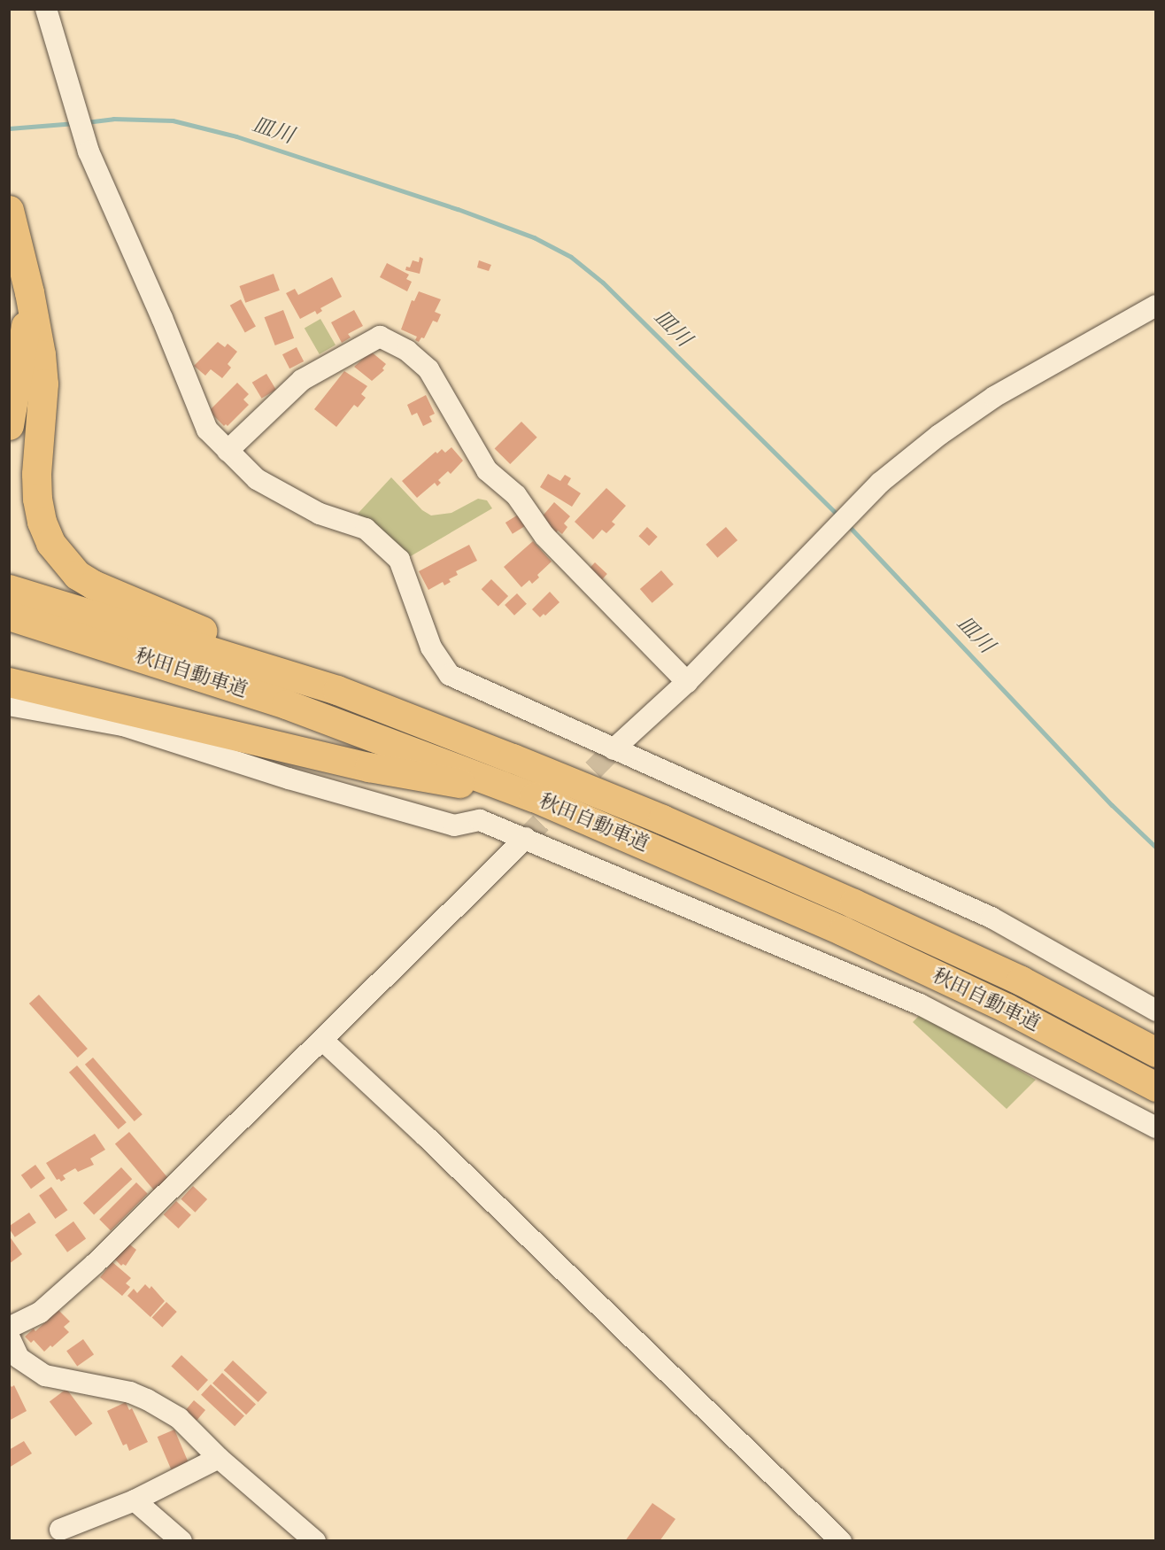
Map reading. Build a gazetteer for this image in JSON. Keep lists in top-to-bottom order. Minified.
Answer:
{"streets":{"highway":["秋田自動車道"]},"water":["皿川"]}
